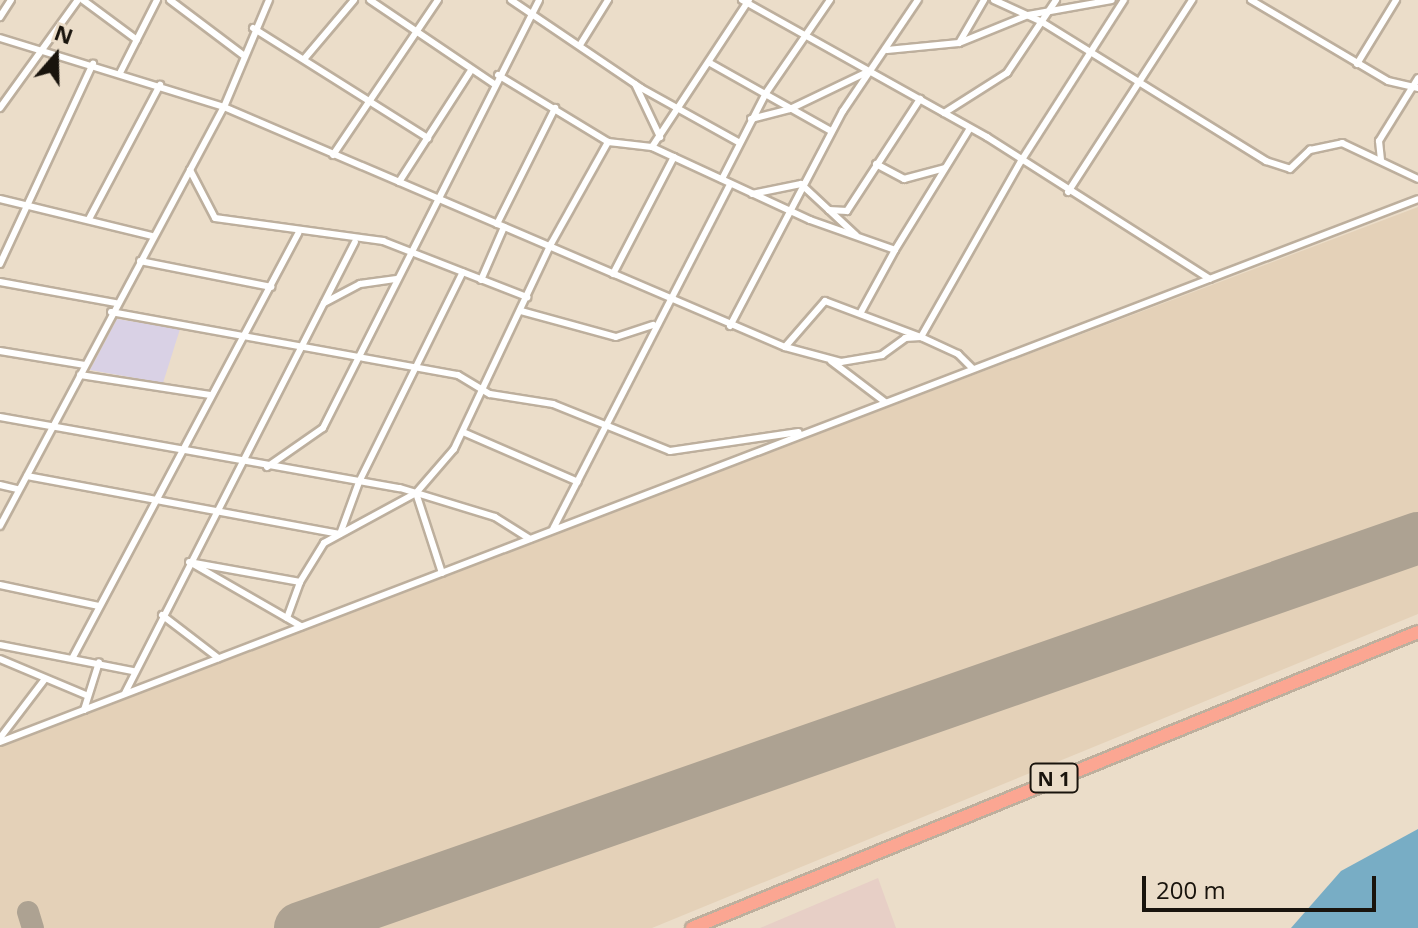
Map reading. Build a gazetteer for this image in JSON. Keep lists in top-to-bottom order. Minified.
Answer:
{"streets":{"highway":["N 1"]},"scale_bar":"200 m","north":"top"}
